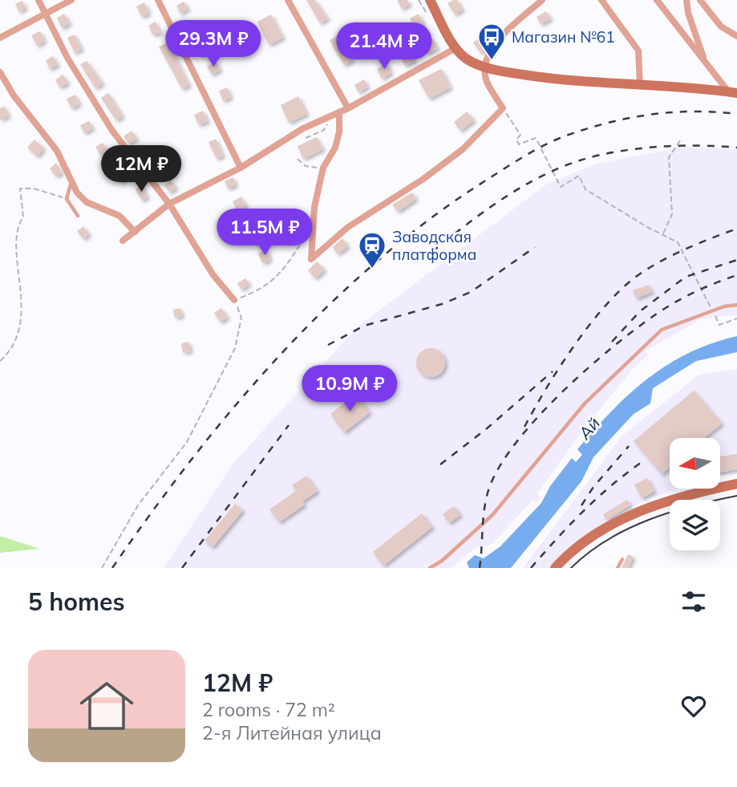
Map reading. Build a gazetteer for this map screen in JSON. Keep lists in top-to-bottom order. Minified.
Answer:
{"water":["Ай"],"places":{"bus stop":["Магазин №61"],"station":["Заводская платформа"]},"north":"left","page":{"price":["29.3M ₽","21.4M ₽","12M ₽","11.5M ₽","10.9M ₽"],"heading":"5 homes","list":[{"name":"12M ₽","note":"2 rooms · 72 m² · 2-я Литейная улица"}]}}
